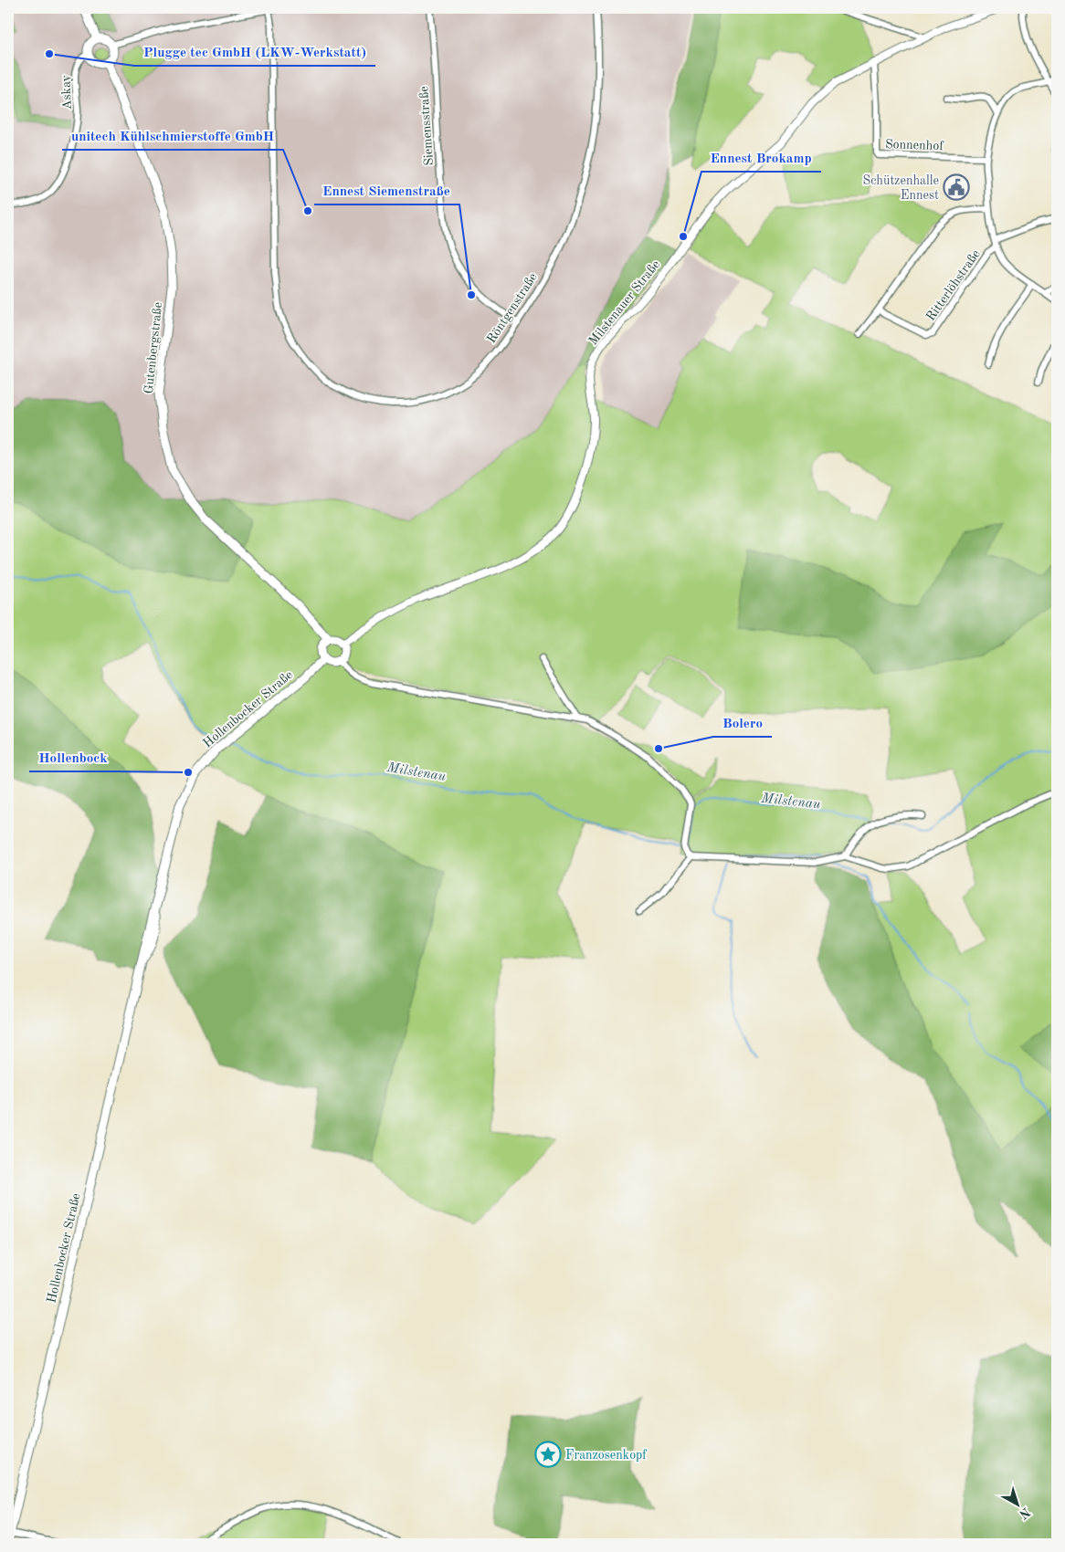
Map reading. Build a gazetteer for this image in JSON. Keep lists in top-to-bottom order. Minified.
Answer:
{"streets":{"main road":["Gutenbergstraße","Hollenbocker Straße"],"street":["Askay","Siemensstraße","Sonnenhof","Ritterlöhstraße","Milstenauer Straße","Röntgenstraße"]},"crossings":[["Askay","Gutenbergstraße"],["Siemensstraße","Röntgenstraße"],["Sonnenhof","Ritterlöhstraße"],["Sonnenhof","Milstenauer Straße"],["Milstenauer Straße","Gutenbergstraße"],["Milstenauer Straße","Hollenbocker Straße"],["Gutenbergstraße","Hollenbocker Straße"]],"water":["Milstenau"],"places":{"other":["Plugge tec GmbH (LKW-Werkstatt)","unitech Kühlschmierstoffe GmbH","Ennest Brokamp","Ennest Siemenstraße","Bolero","Hollenbock"],"public building":["Schützenhalle Ennest"],"place":["Franzosenkopf"]},"north":"bottom right"}
